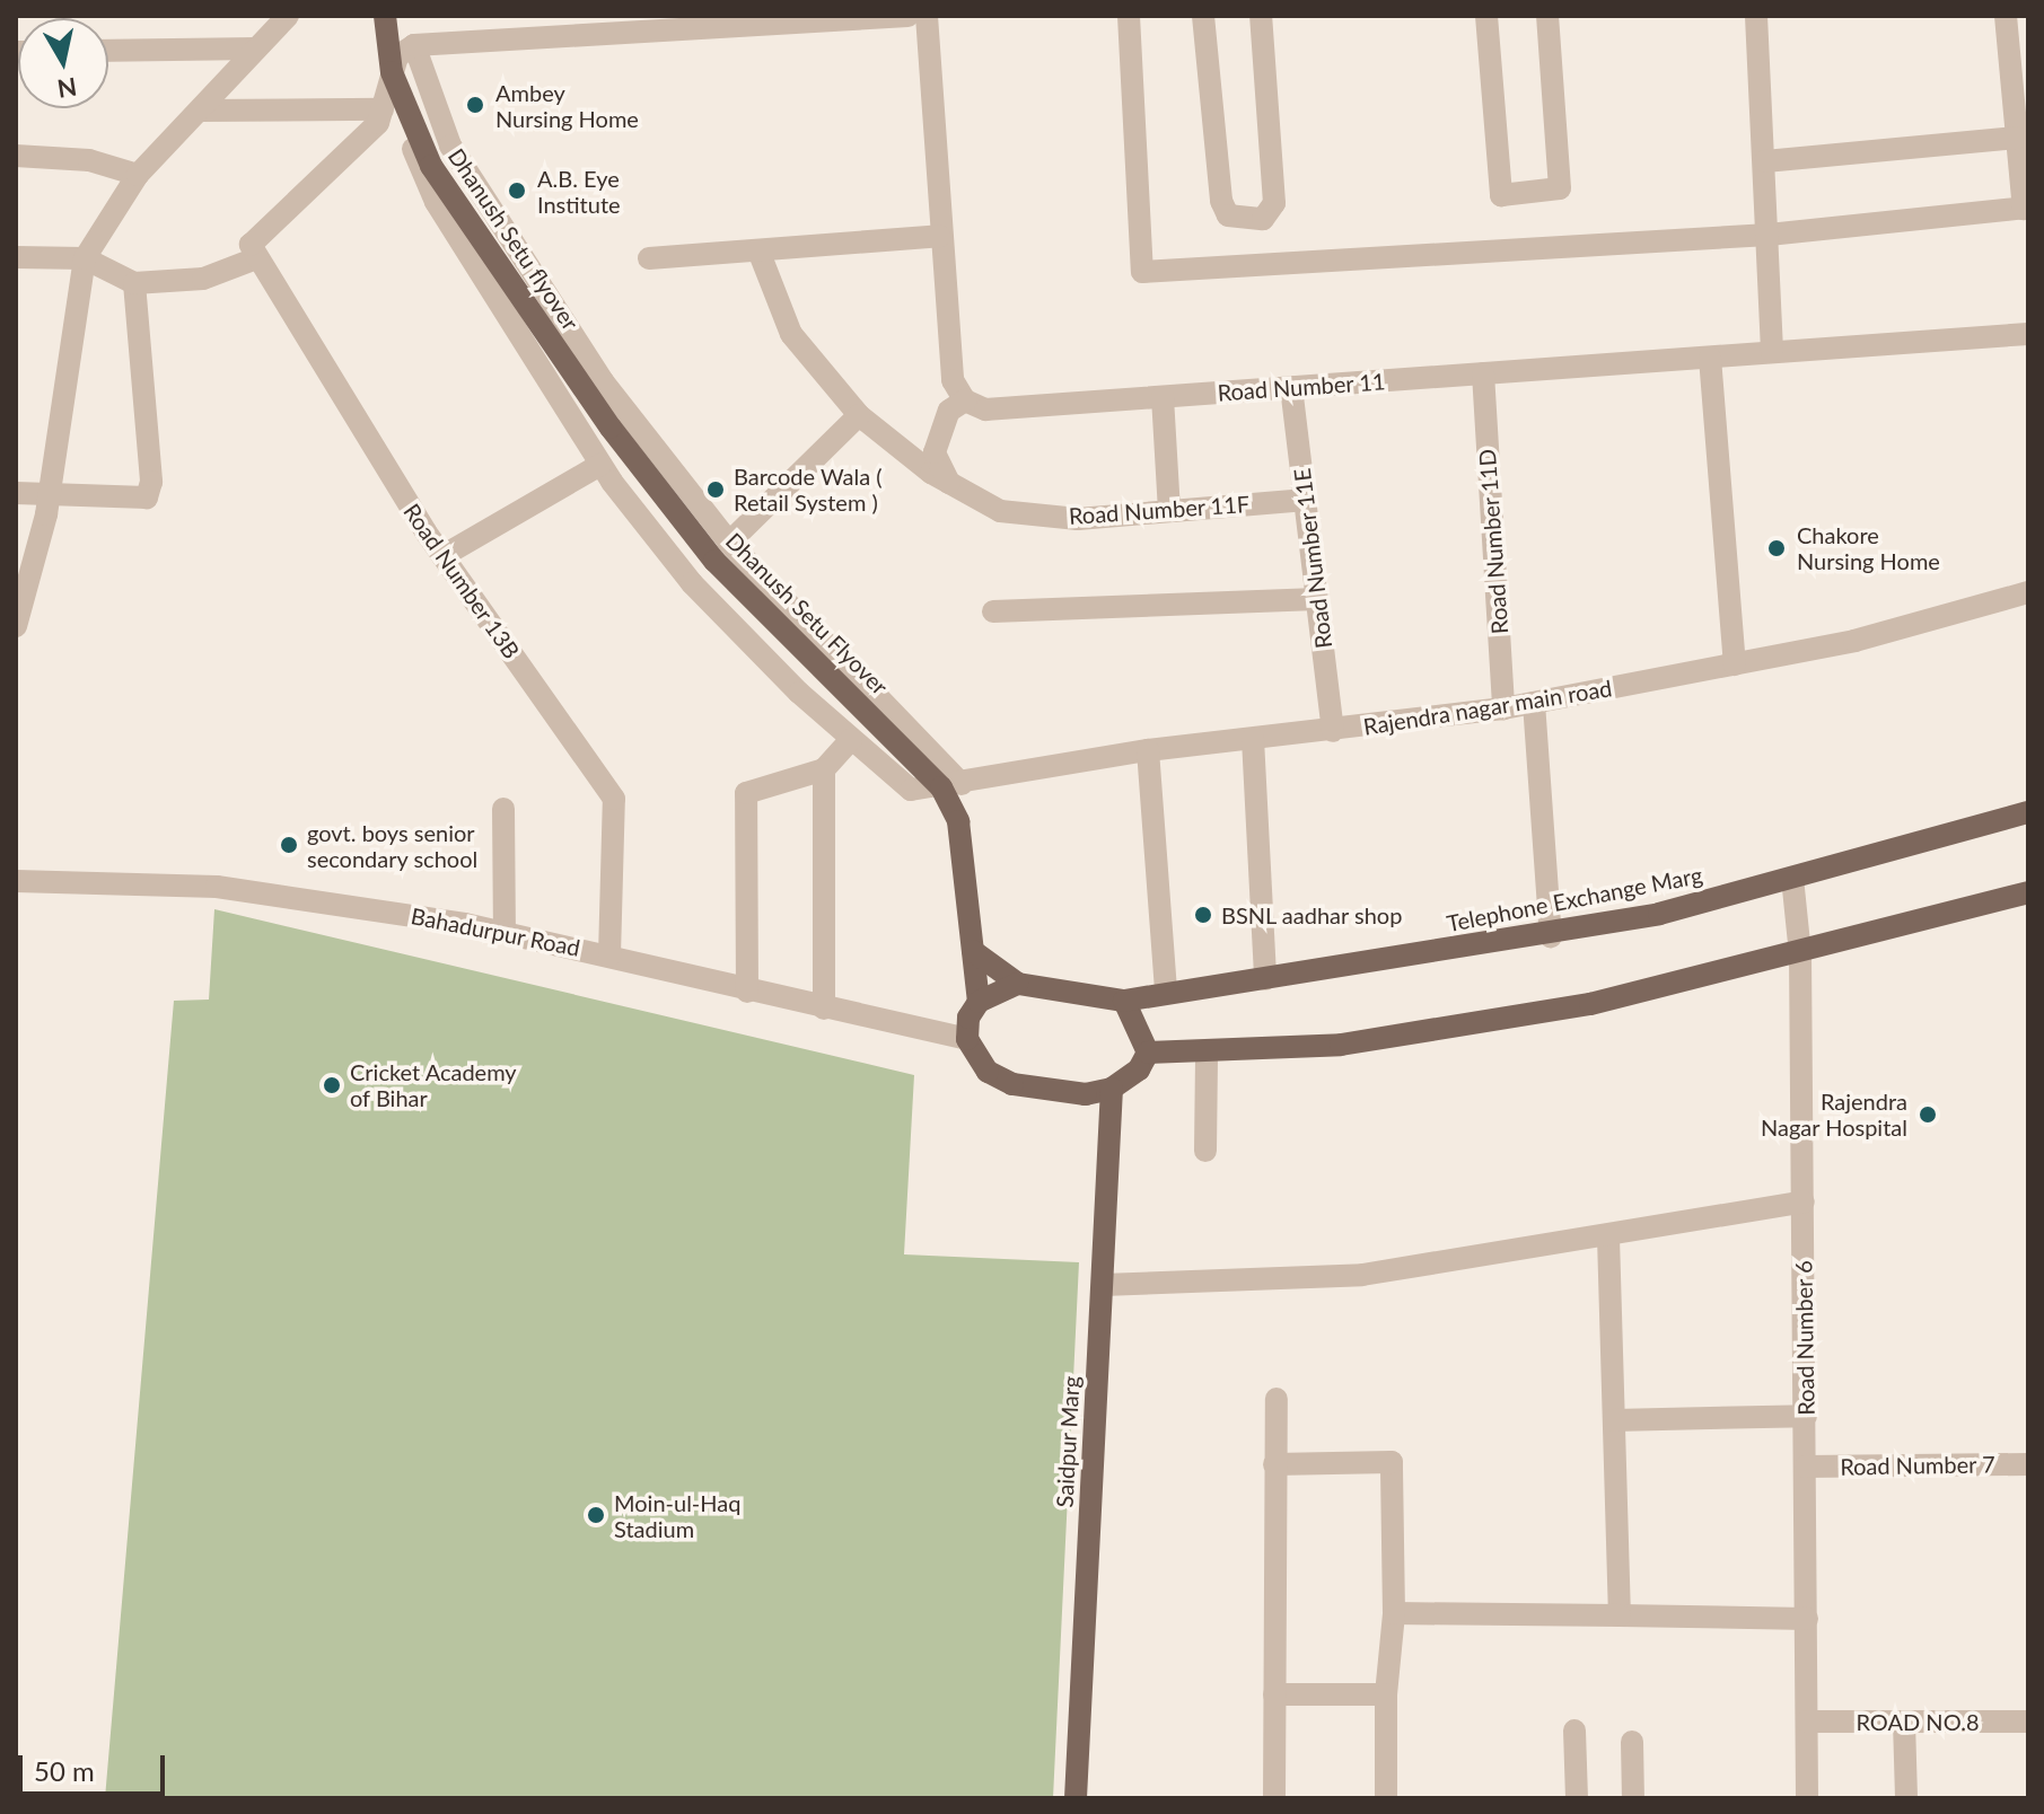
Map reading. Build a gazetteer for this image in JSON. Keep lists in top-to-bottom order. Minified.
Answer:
{"streets":{"main road":["Dhanush Setu flyover","Dhanush Setu Flyover","Telephone Exchange Marg","Saidpur Marg"],"street":["Road Number 11","Road Number 11F","Road Number 11D","Road Number 11E","Road Number 13B","Rajendra nagar main road","Bahadurpur Road","Road Number 6","Road Number 7","ROAD NO.8"]},"crossings":[["Dhanush Setu flyover","Dhanush Setu Flyover"],["Road Number 11","Road Number 11D"],["Road Number 11","Road Number 11E"],["Road Number 11F","Road Number 11E"],["Road Number 11D","Rajendra nagar main road"],["Road Number 11E","Rajendra nagar main road"],["Road Number 13B","Bahadurpur Road"],["Dhanush Setu Flyover","Rajendra nagar main road"],["Telephone Exchange Marg","Bahadurpur Road"],["Telephone Exchange Marg","Road Number 6"],["Telephone Exchange Marg","Saidpur Marg"],["Bahadurpur Road","Saidpur Marg"],["Road Number 6","Road Number 7"],["Road Number 6","ROAD NO.8"]],"places":["Ambey Nursing Home","A.B. Eye Institute","Barcode Wala ( Retail System )","Chakore Nursing Home","govt. boys senior secondary school","BSNL aadhar shop","Cricket Academy of Bihar","Rajendra Nagar Hospital","Moin-ul-Haq Stadium"],"scale_bar":"50 m","north":"bottom"}
